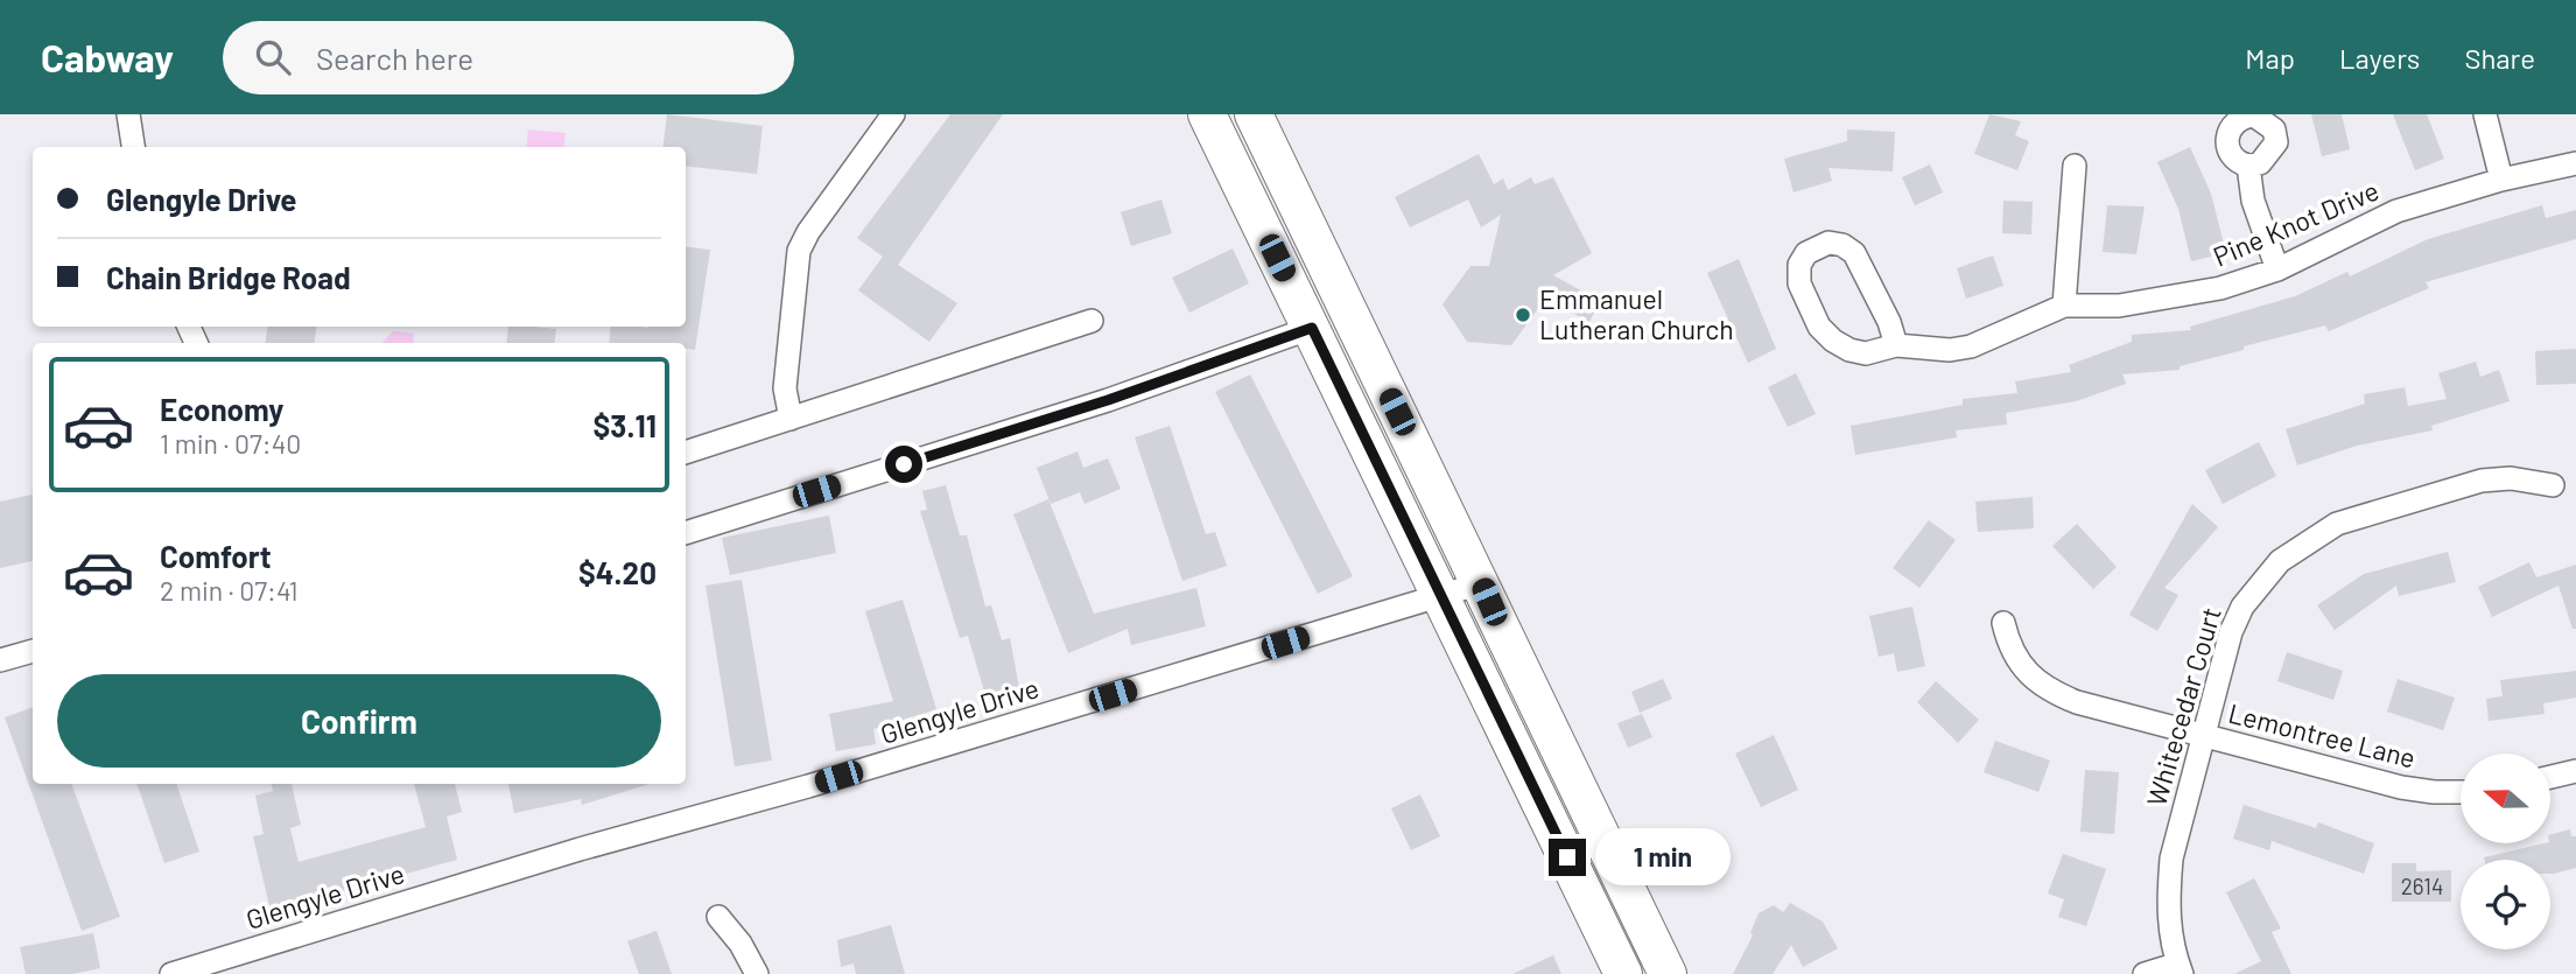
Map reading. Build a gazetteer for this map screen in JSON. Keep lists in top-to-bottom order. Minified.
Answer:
{"streets":{"street":["Pine Knot Drive","Whitecedar Court","Glengyle Drive","Lemontree Lane"]},"crossings":[["Whitecedar Court","Lemontree Lane"]],"places":["Emmanuel Lutheran Church"],"house_numbers":["2614"],"north":"left","page":{"header":"Cabway","search":"Search here","nav":["Map","Layers","Share"],"banner":["Glengyle Drive","Chain Bridge Road"],"list":[{"name":"Economy","note":"1 min · 07:40","value":"$3.11"},{"name":"Comfort","note":"2 min · 07:41","value":"$4.20"}],"buttons":"Confirm","bubble":"1 min"}}
